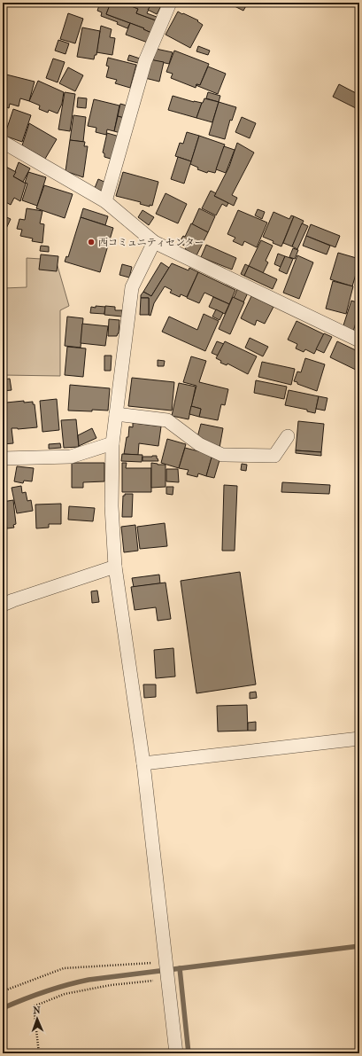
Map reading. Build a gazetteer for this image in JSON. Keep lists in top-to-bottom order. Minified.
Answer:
{"places":["西コミュニティセンター"],"north":"top"}
